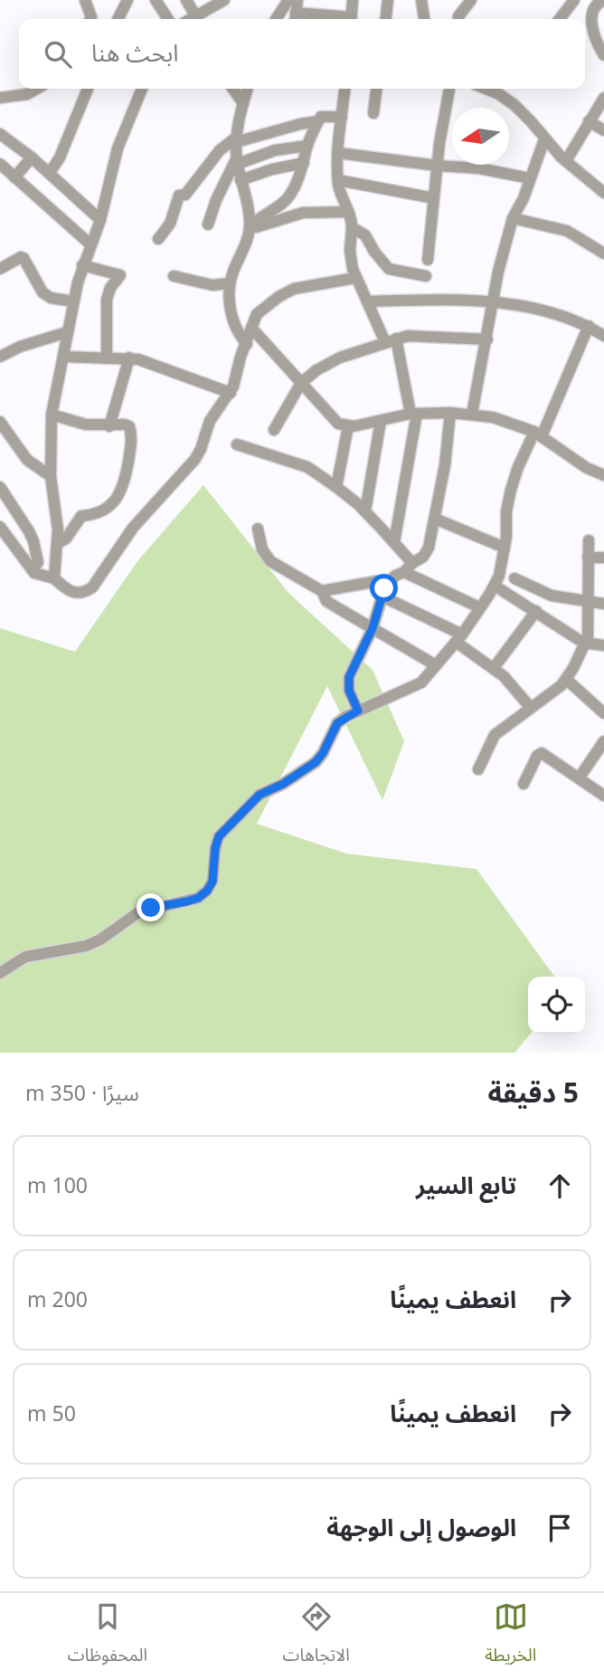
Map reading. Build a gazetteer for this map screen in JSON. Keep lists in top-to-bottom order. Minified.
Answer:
{"north":"left","page":{"search":"ابحث هنا","heading":["5 دقيقة","سيرًا · 350 m"],"list":[["تابع السير","100 m"],["انعطف يمينًا","200 m"],["انعطف يمينًا","50 m"],"الوصول إلى الوجهة"],"nav":["الخريطة","الاتجاهات","المحفوظات"]}}
